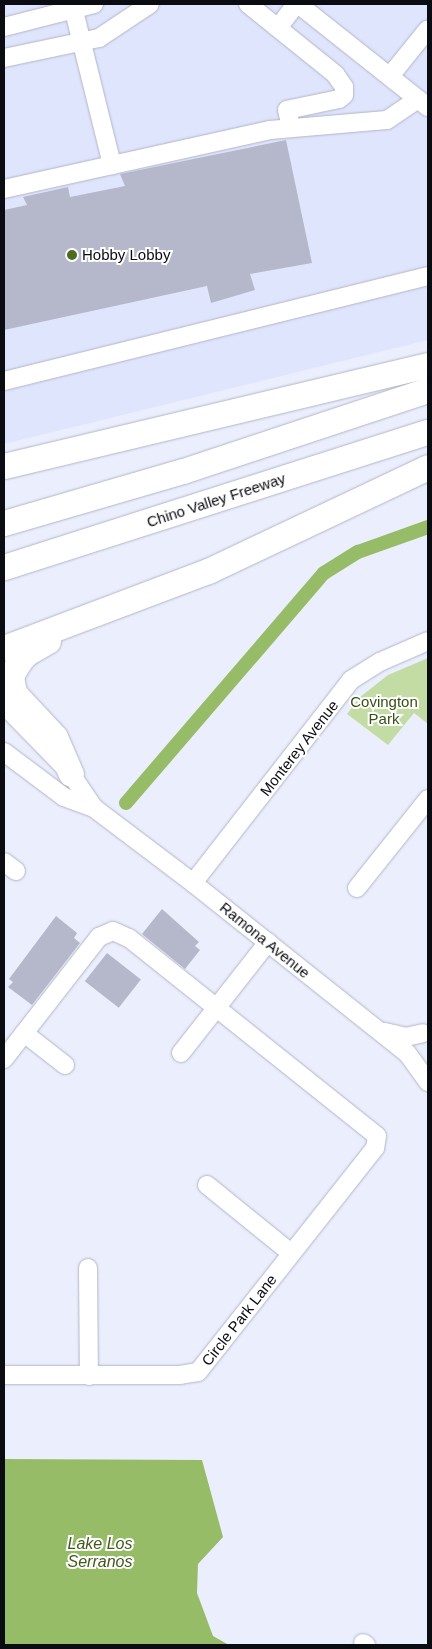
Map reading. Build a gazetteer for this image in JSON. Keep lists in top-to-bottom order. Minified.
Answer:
{"streets":{"highway":["Chino Valley Freeway"],"street":["Monterey Avenue","Ramona Avenue","Circle Park Lane"]},"crossings":[["Monterey Avenue","Ramona Avenue"]],"water":["Lake Los Serranos"],"parks":["Covington Park"],"places":["Hobby Lobby"]}
